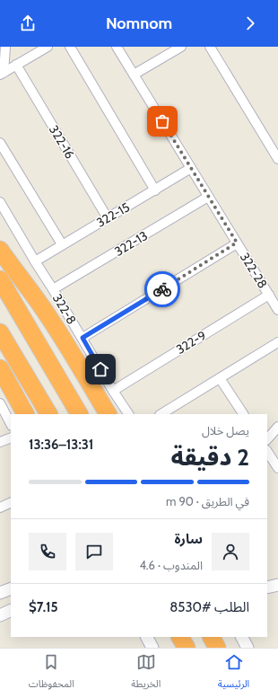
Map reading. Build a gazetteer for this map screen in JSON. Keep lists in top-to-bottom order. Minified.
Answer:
{"streets":{"street":["322-16","322-15","322-13","322-28","322-8","322-9"]},"crossings":[["322-16","322-15"],["322-15","322-28"],["322-15","322-8"],["322-13","322-28"],["322-13","322-8"],["322-28","322-9"],["322-8","322-9"]],"page":{"header":"Nomnom","heading":["2 دقيقة","يصل خلال","13:31–13:36"],"panel":["سارة","المندوب · 4.6","الطلب #8530","$7.15"],"bar":"في الطريق · 90 m","tabs":["الرئيسية","الخريطة","المحفوظات"]}}
